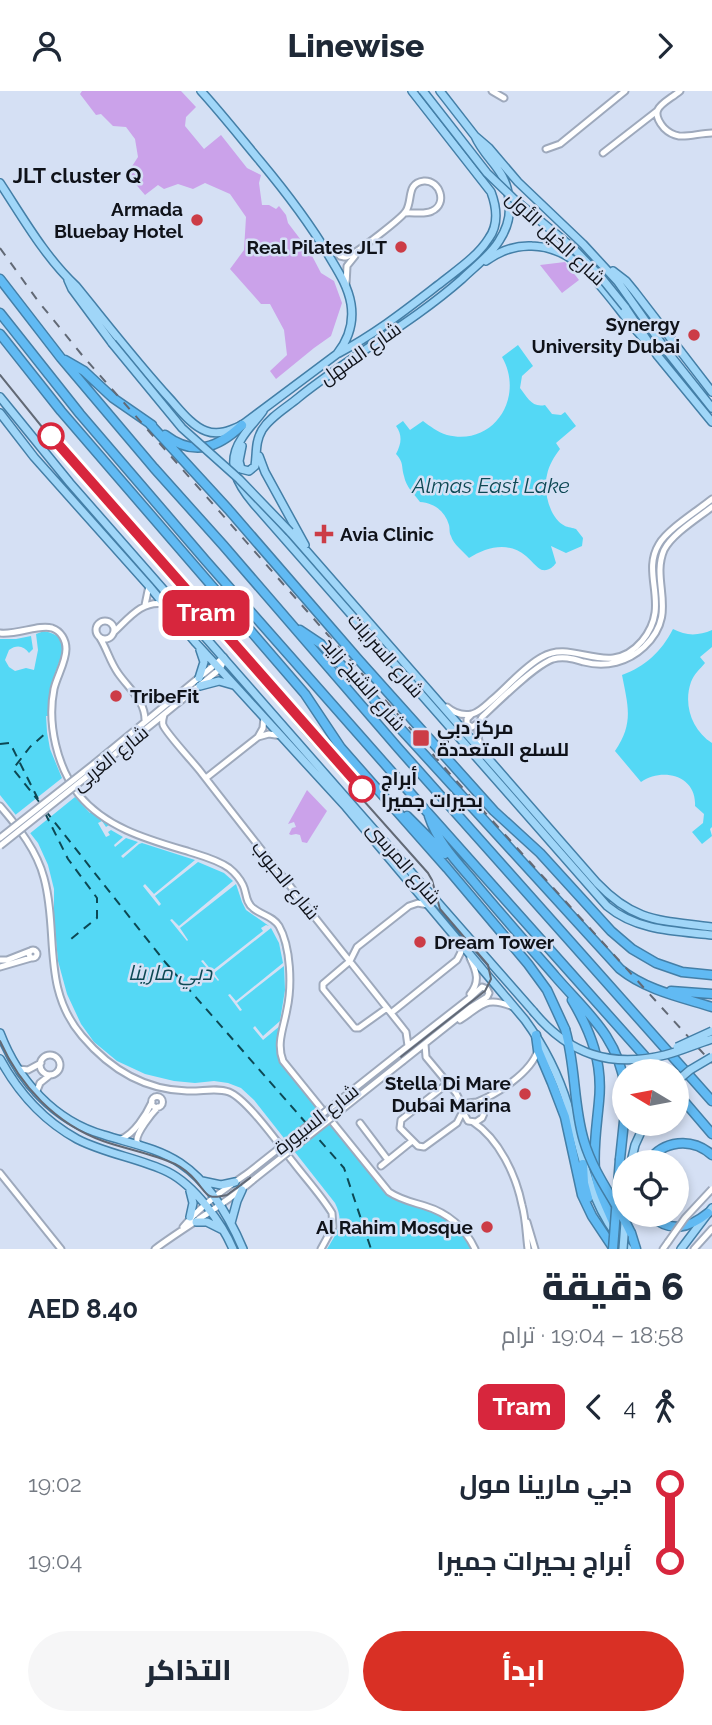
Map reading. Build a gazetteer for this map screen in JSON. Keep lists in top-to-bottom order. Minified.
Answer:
{"streets":{"highway":["شارع الشيخ زايد"],"main road":["شارع الخيل الأول","شارع السهل","شارع السرايات","شارع المرسى"],"street":["شارع الغربى","شارع الحبوب","شارع السيورة"]},"crossings":[["شارع الخيل الأول","شارع السهل"],["شارع السهل","شارع السرايات"],["شارع الغربى","شارع المرسى"],["شارع الغربى","شارع الحبوب"],["شارع المرسى","شارع الحبوب"],["شارع المرسى","شارع السيورة"]],"districts":["JLT cluster Q"],"water":["Almas East Lake","دبي مارينا"],"places":{"other":["Armada Bluebay Hotel","Real Pilates JLT","Synergy University Dubai","TribeFit","أبراج بحيرات جميرا","Dream Tower","Stella Di Mare Dubai Marina","Al Rahim Mosque"],"health":["Avia Clinic"],"transit":["مركز دبي للسلع المتعددة"]},"lines":["tram line Tram"],"north":"left","page":{"header":"Linewise","on_map":"Tram","heading":["6 دقيقة","18:58 – 19:04 · ترام","AED 8.40"],"legs":["4","Tram"],"list":[{"name":"دبي مارينا مول","value":"19:02"},{"name":"أبراج بحيرات جميرا","value":"19:04"}],"buttons":["ابدأ","التذاكر"]}}
